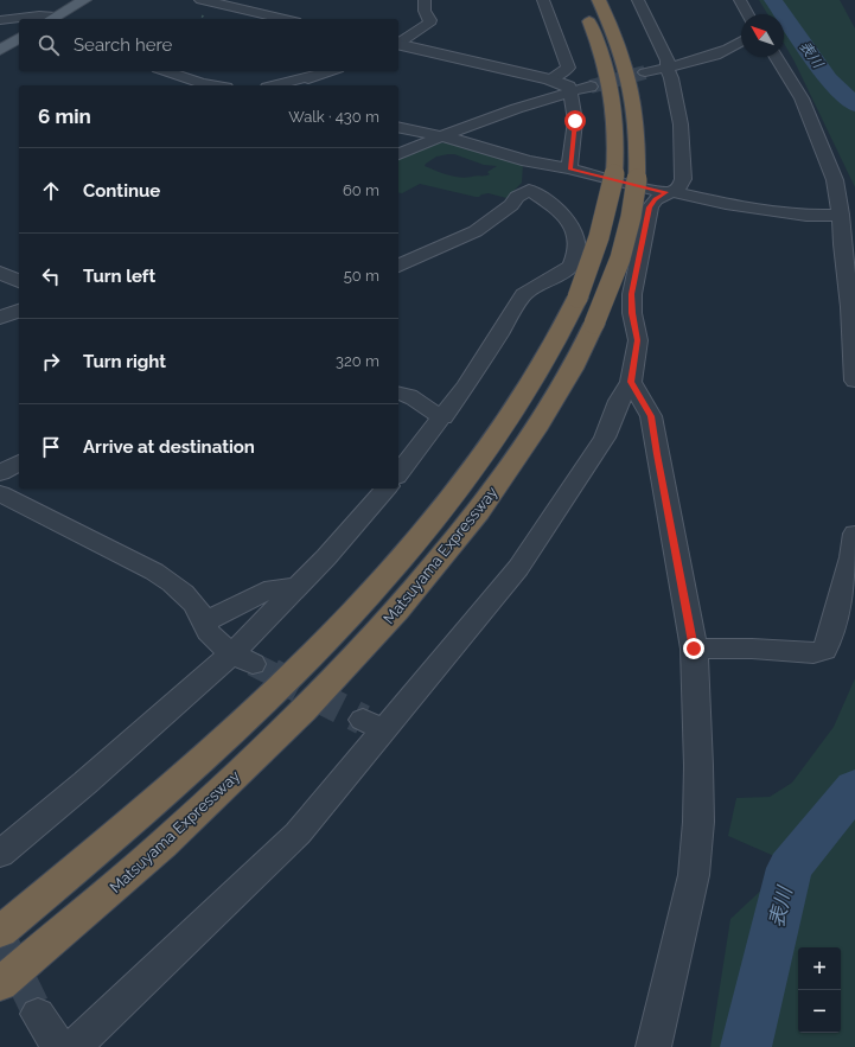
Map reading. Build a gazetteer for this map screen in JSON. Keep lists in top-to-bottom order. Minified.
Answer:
{"streets":{"highway":["Matsuyama Expressway"]},"water":["表川"],"north":"top left","page":{"search":"Search here","heading":["6 min","Walk · 430 m"],"list":[["Continue","60 m"],["Turn left","50 m"],["Turn right","320 m"],"Arrive at destination"],"map_buttons":["+","−"]}}
